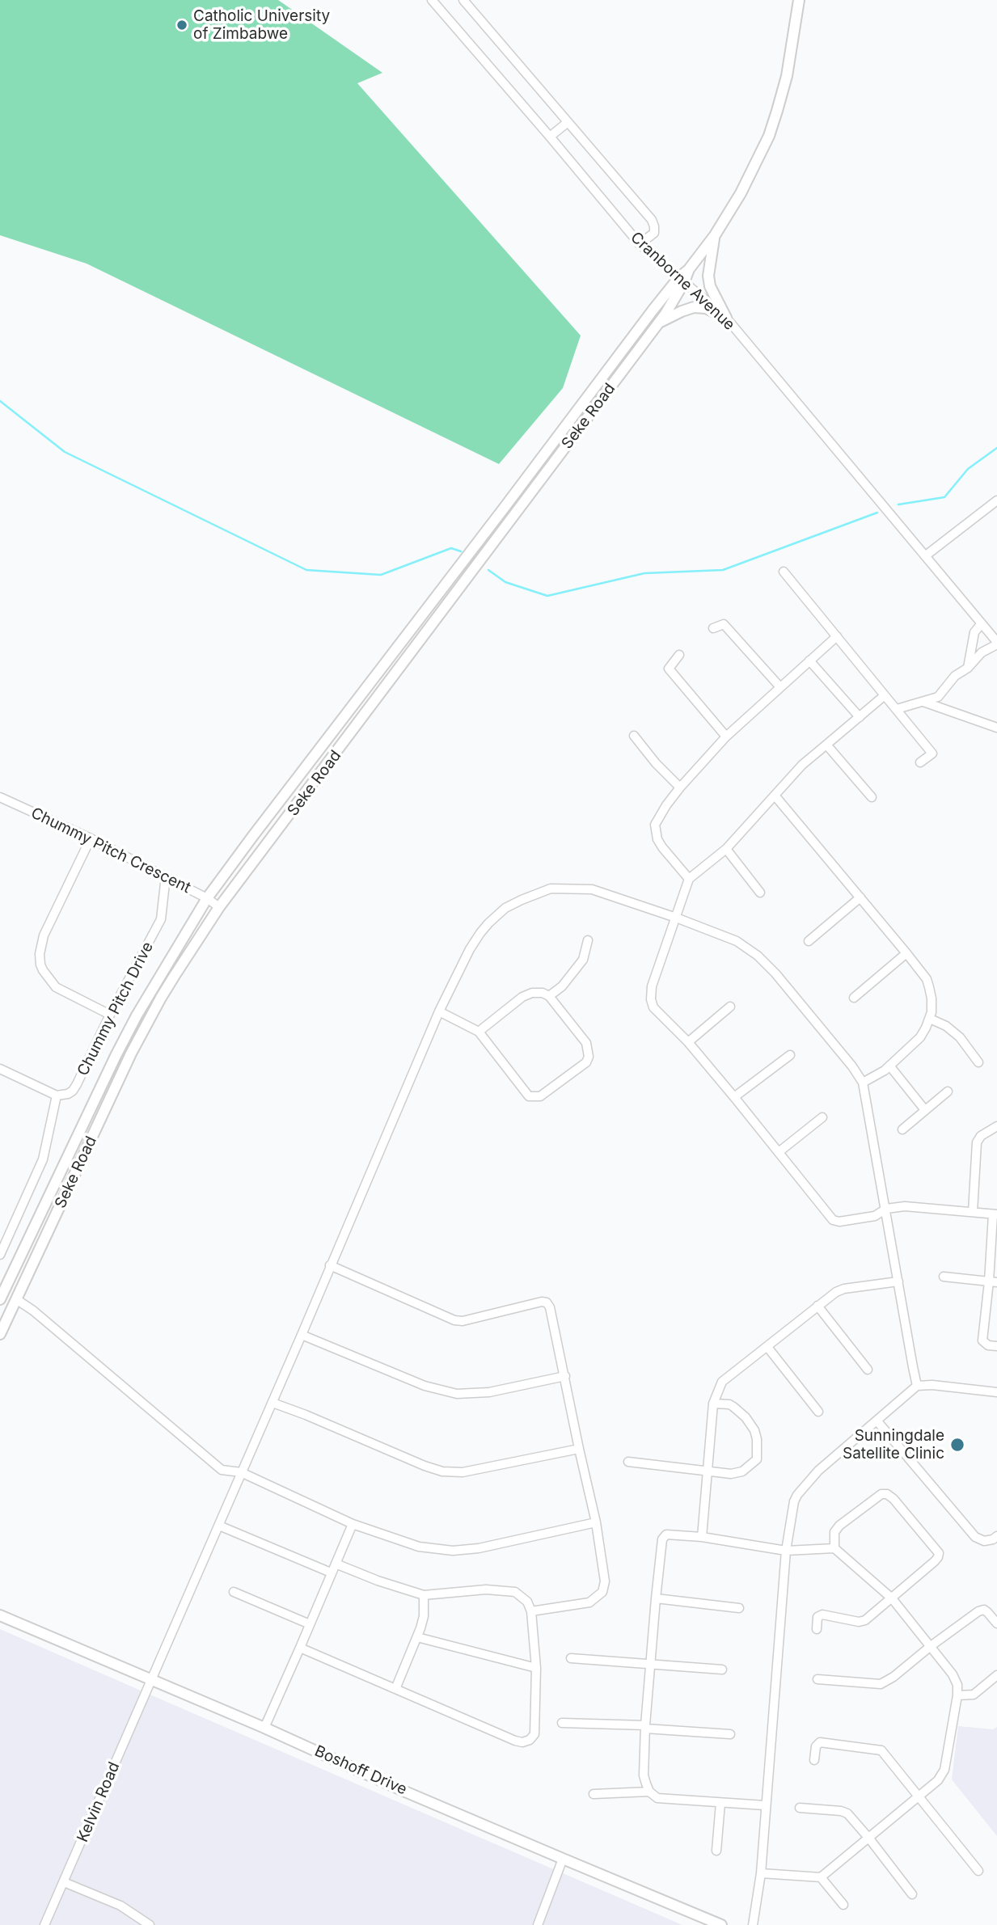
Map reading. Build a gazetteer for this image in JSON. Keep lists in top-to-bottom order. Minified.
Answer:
{"streets":{"main road":["Seke Road","Boshoff Drive"],"street":["Cranborne Avenue","Chummy Pitch Crescent","Chummy Pitch Drive","Kelvin Road"]},"crossings":[["Cranborne Avenue","Seke Road"],["Seke Road","Chummy Pitch Crescent"],["Chummy Pitch Crescent","Chummy Pitch Drive"],["Boshoff Drive","Kelvin Road"]],"places":["Catholic University of Zimbabwe","Sunningdale Satellite Clinic"]}
